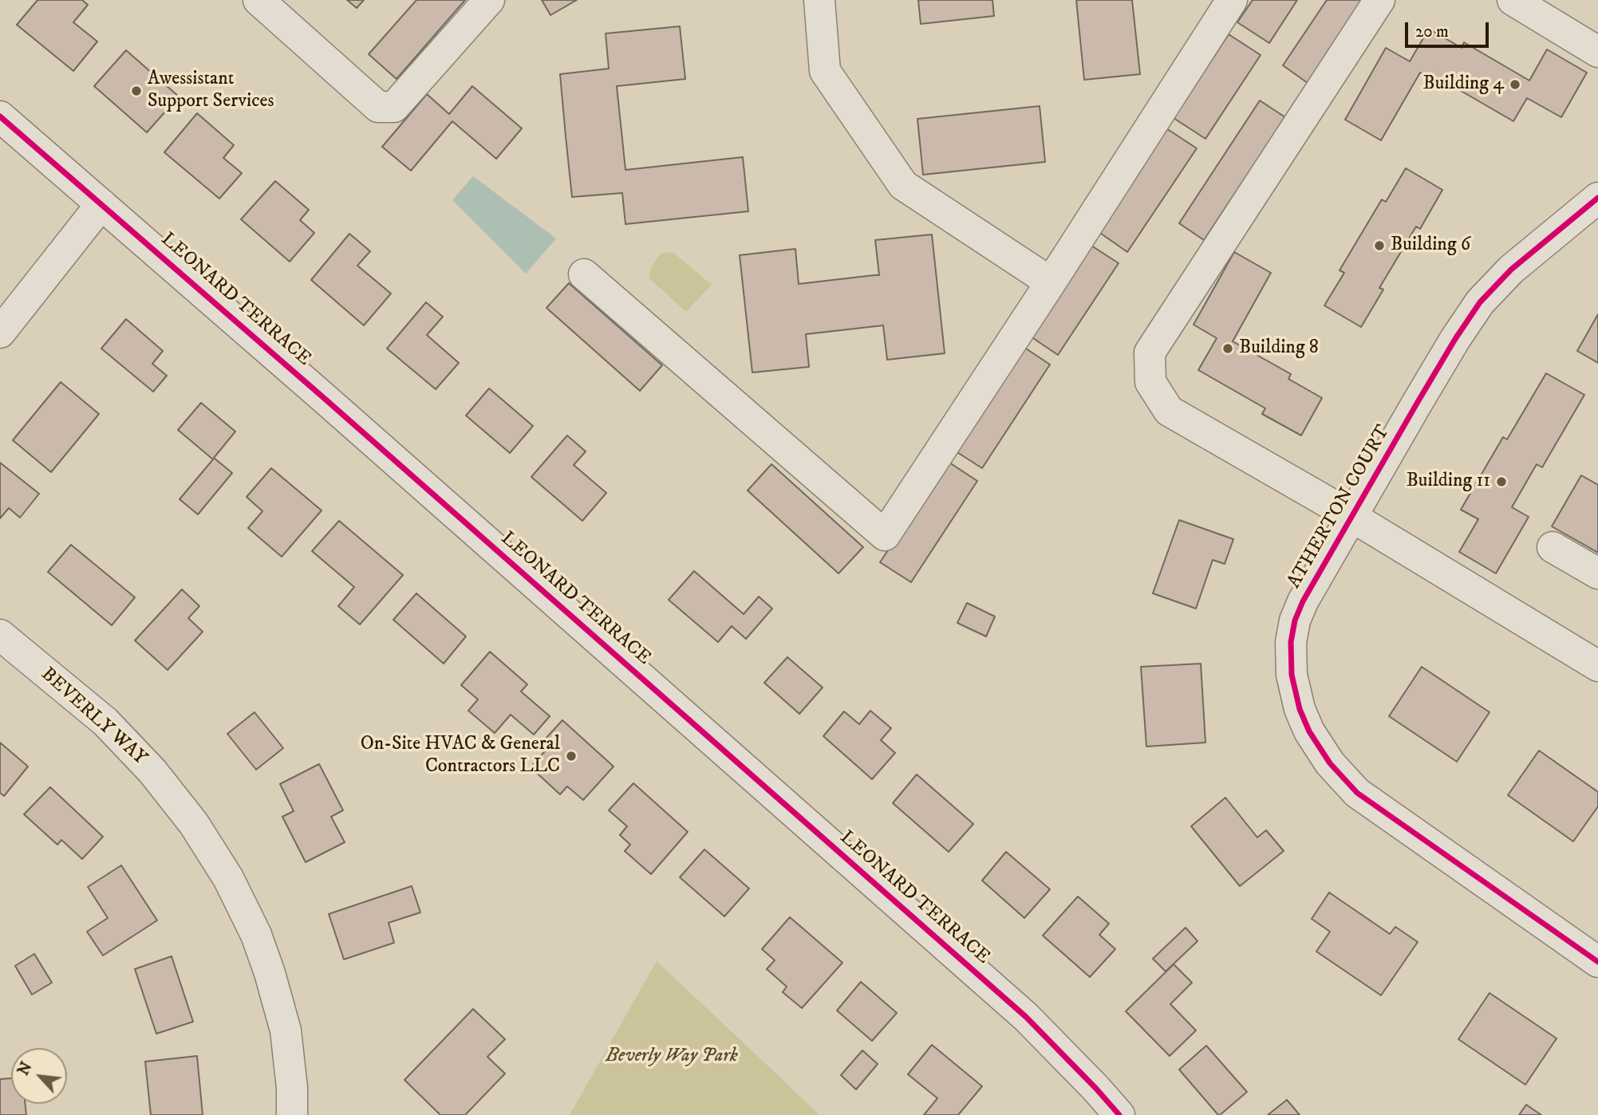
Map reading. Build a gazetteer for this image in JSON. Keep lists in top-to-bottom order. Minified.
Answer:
{"streets":{"street":["LEONARD TERRACE","ATHERTON COURT","BEVERLY WAY"]},"parks":["Beverly Way Park"],"places":["Building 4","Awessistant Support Services","Building 6","Building 8","Building 11","On-Site HVAC & General Contractors LLC"],"scale_bar":"20 m","north":"top left"}
